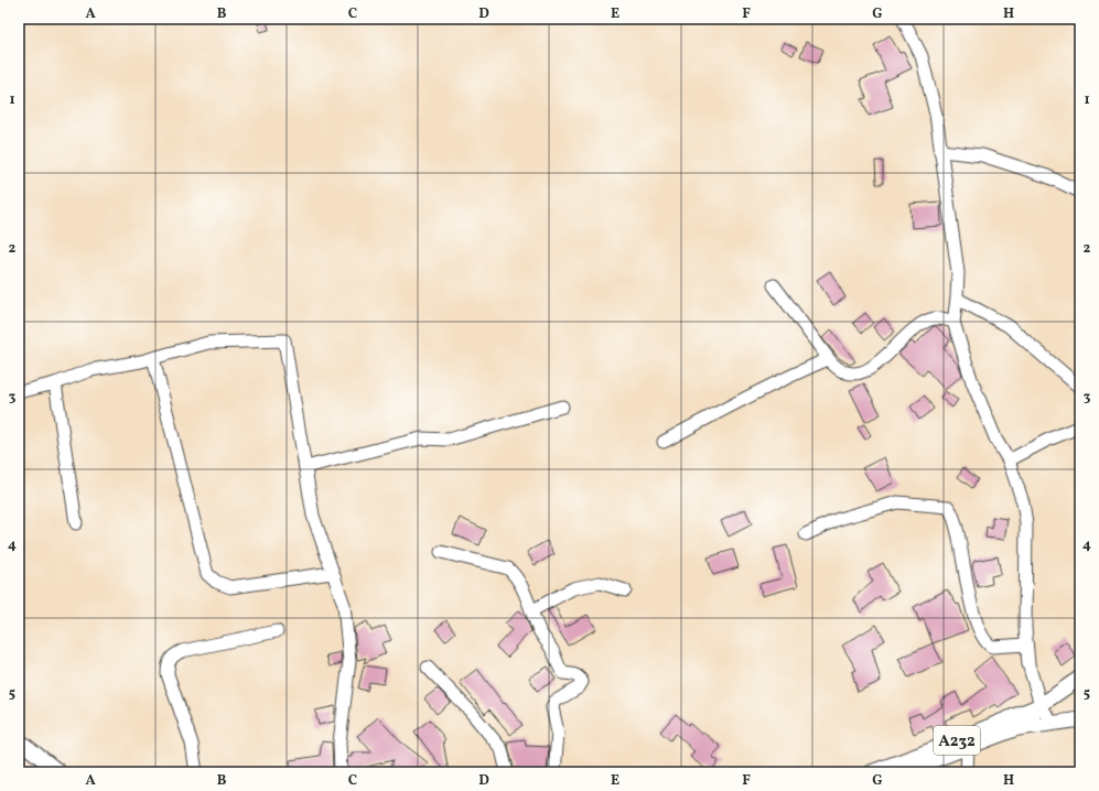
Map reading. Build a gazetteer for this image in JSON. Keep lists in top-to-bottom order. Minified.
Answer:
{"streets":{"main road":["A232"]},"grid":{"columns":["A","B","C","D","E","F","G","H"],"rows":["1","2","3","4","5"]}}
